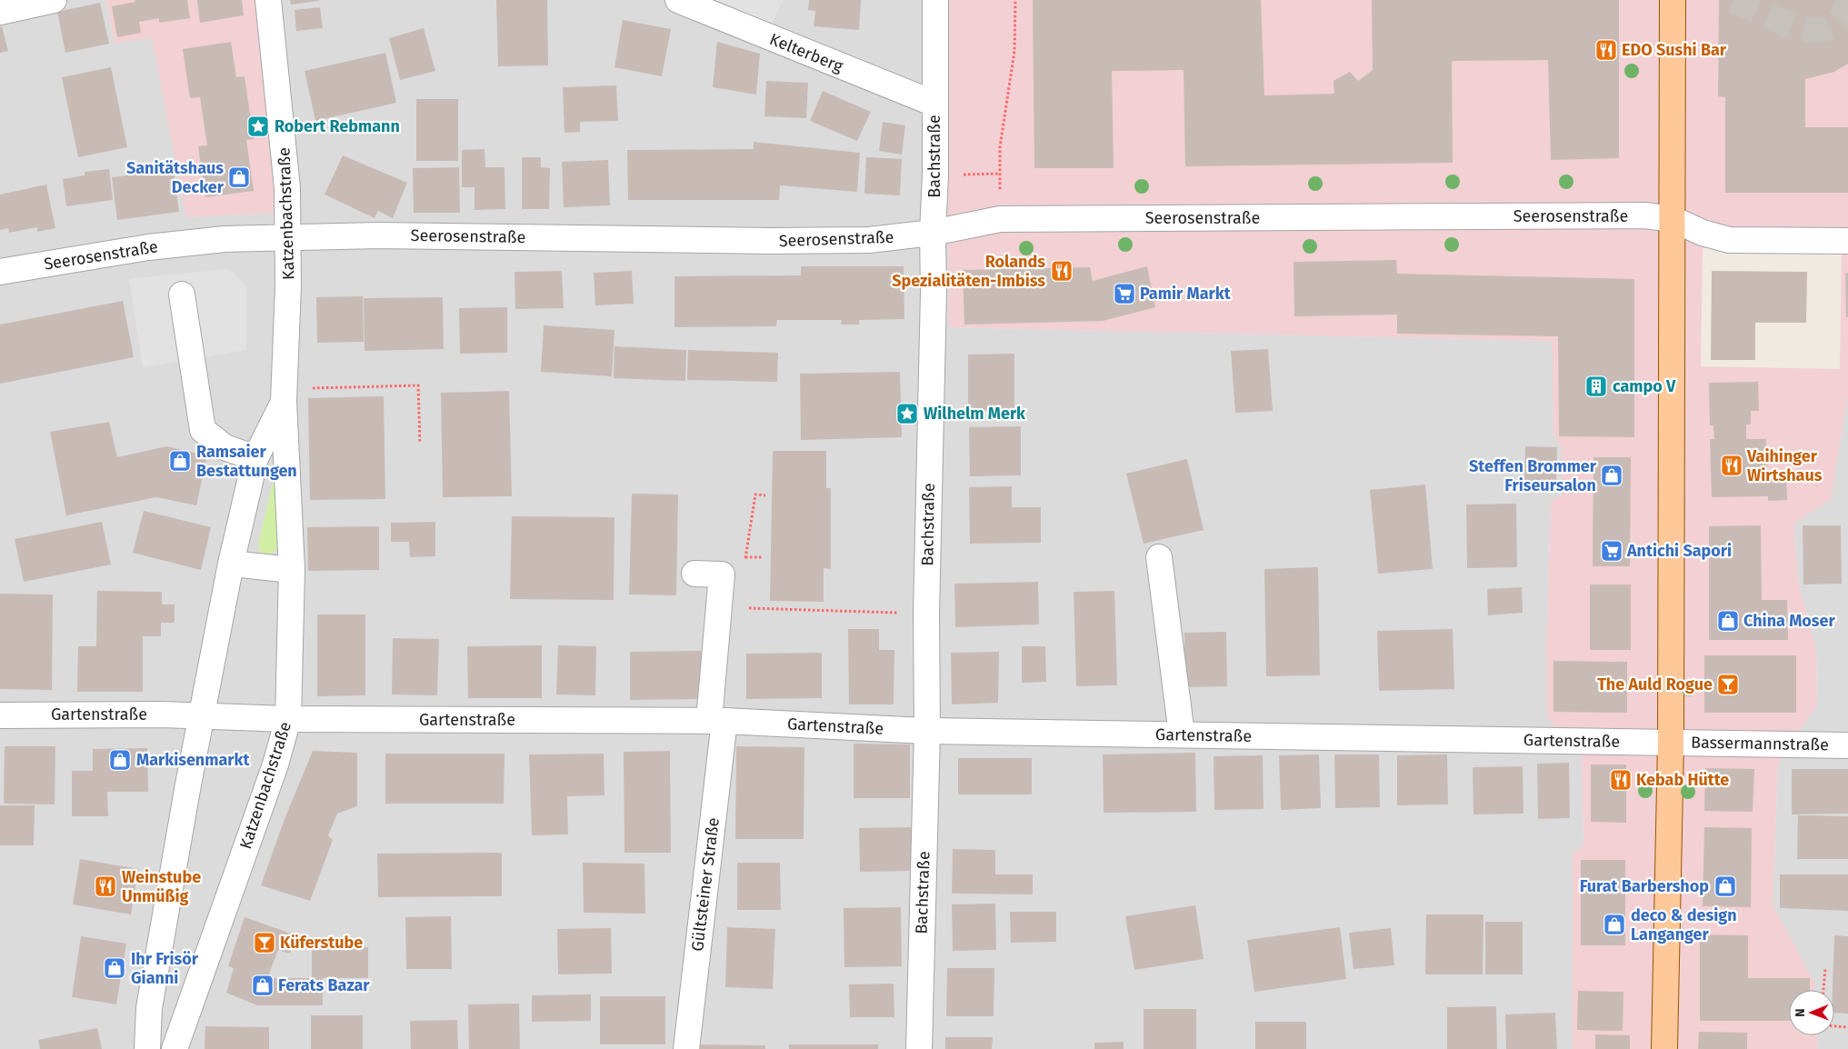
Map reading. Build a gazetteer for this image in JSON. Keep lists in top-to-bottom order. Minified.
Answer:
{"streets":{"street":["Kelterberg","Bachstraße","Katzenbachstraße","Seerosenstraße","Gartenstraße","Bassermannstraße","Gültsteiner Straße"]},"crossings":[["Kelterberg","Bachstraße"],["Bachstraße","Seerosenstraße"],["Bachstraße","Gartenstraße"],["Katzenbachstraße","Seerosenstraße"],["Katzenbachstraße","Gartenstraße"],["Gartenstraße","Bassermannstraße"],["Gartenstraße","Gültsteiner Straße"]],"places":{"restaurant":["EDO Sushi Bar","Rolands Spezialitäten-Imbiss","Vaihinger Wirtshaus","Kebab Hütte","Weinstube Unmüßig"],"place":["Robert Rebmann","Wilhelm Merk"],"shop":["Sanitätshaus Decker","Ramsaier Bestattungen","Steffen Brommer Friseursalon","China Moser","Markisenmarkt","Furat Barbershop","deco & design Langanger","Ihr Frisör Gianni","Ferats Bazar"],"supermarket":["Pamir Markt","Antichi Sapori"],"building":["campo V"],"bar":["The Auld Rogue","Küferstube"]},"north":"left"}
